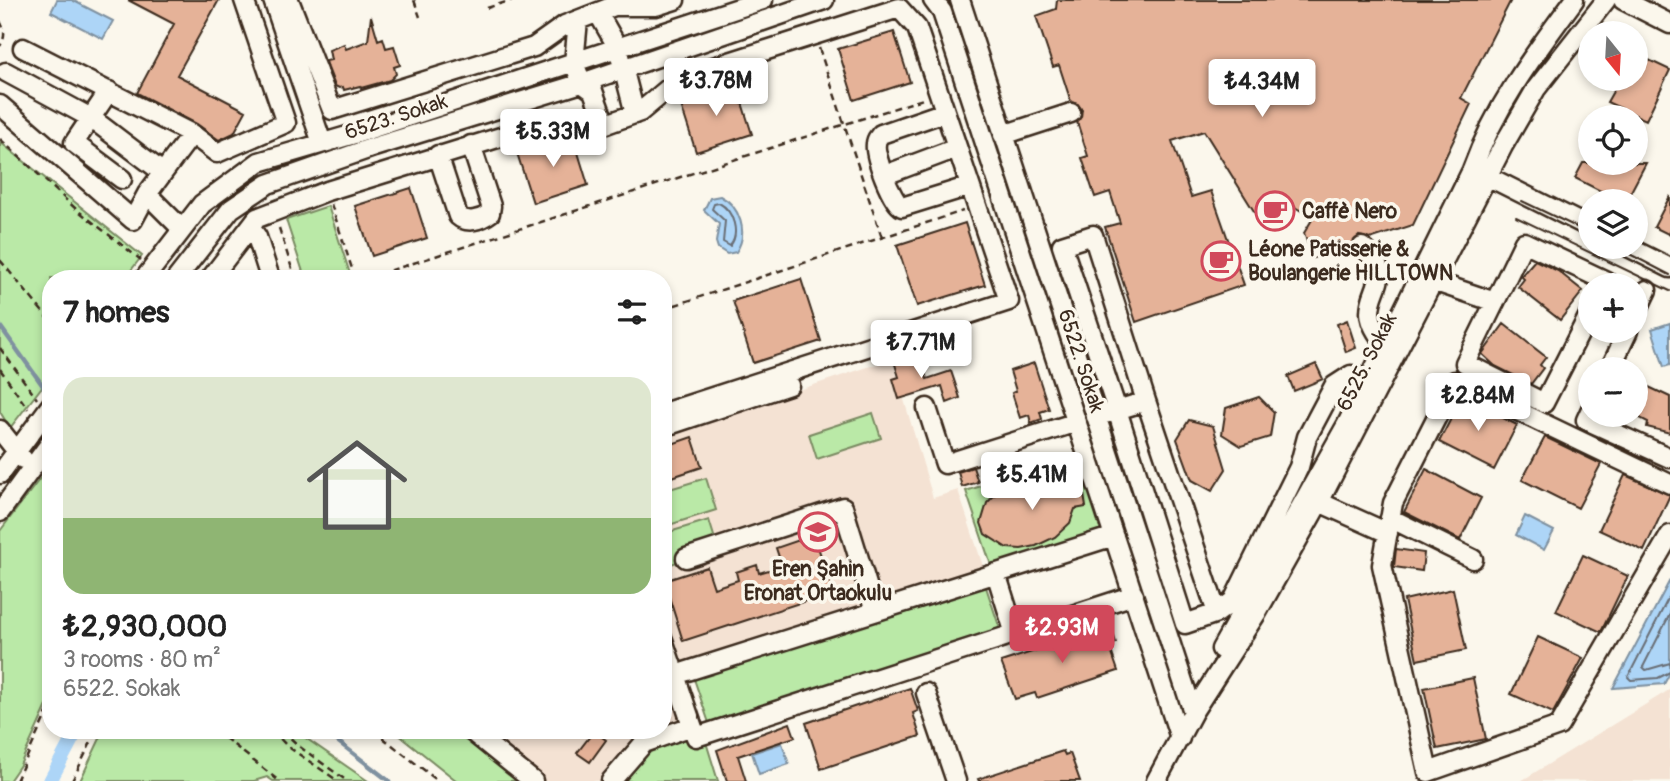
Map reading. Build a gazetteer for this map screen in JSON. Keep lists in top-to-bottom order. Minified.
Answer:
{"streets":{"street":["6523. Sokak","6522. Sokak","6525. Sokak"]},"crossings":[["6522. Sokak","6525. Sokak"]],"places":{"cafe":["Caffè Nero","Léone Patisserie & Boulangerie HILLTOWN"],"school or university":["Eren Şahin Eronat Ortaokulu"]},"north":"bottom","page":{"map_buttons":["+","−"],"price":["₺3.78M","₺4.34M","₺5.33M","₺7.71M","₺2.84M","₺5.41M","₺2.93M"],"heading":"7 homes","list":[{"name":"₺2,930,000","note":"3 rooms · 80 m² · 6522. Sokak"}]}}
